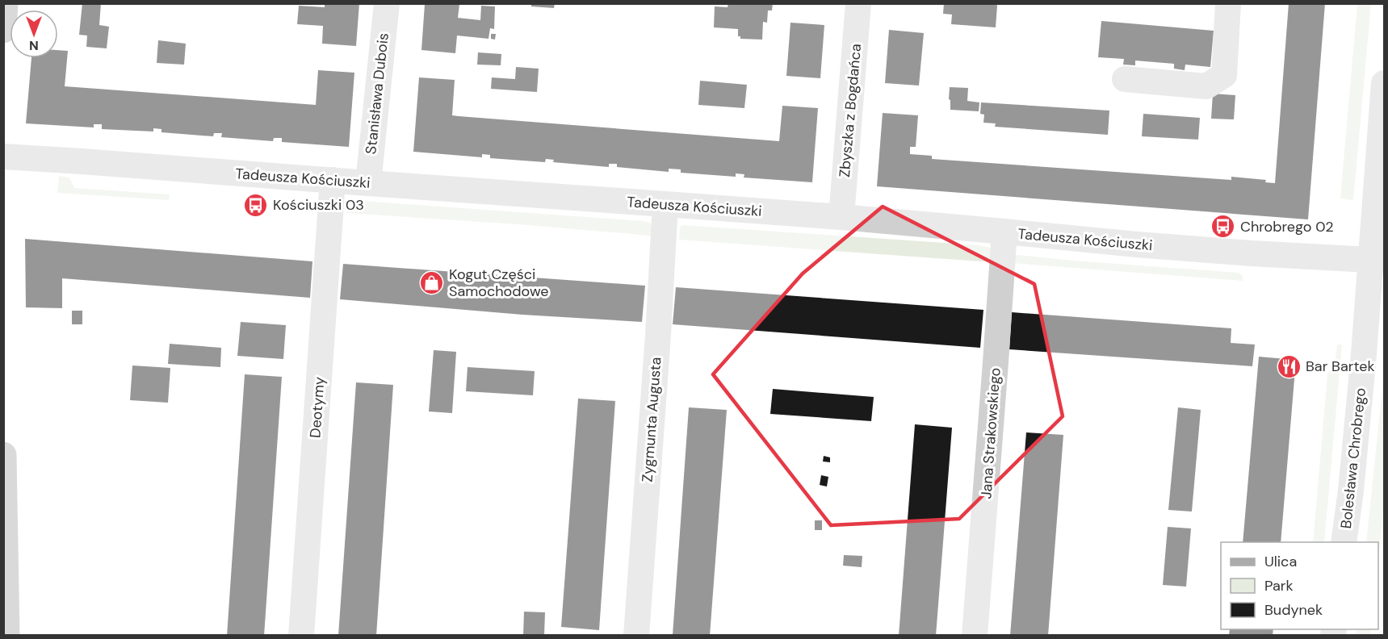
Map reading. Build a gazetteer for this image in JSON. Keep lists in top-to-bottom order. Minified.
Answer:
{"streets":{"street":["Stanisława Dubois","Zbyszka z Bogdańca","Tadeusza Kościuszki","Deotymy","Zygmunta Augusta","Jana Strakowskiego","Bolesława Chrobrego"]},"crossings":[["Stanisława Dubois","Tadeusza Kościuszki"],["Zbyszka z Bogdańca","Tadeusza Kościuszki"],["Tadeusza Kościuszki","Deotymy"],["Tadeusza Kościuszki","Zygmunta Augusta"],["Tadeusza Kościuszki","Jana Strakowskiego"],["Tadeusza Kościuszki","Bolesława Chrobrego"]],"places":{"bus stop":["Kościuszki 03","Chrobrego 02"],"shop":["Kogut Części Samochodowe"],"restaurant":["Bar Bartek"]},"legend":["Ulica","Park","Budynek"],"north":"bottom"}
